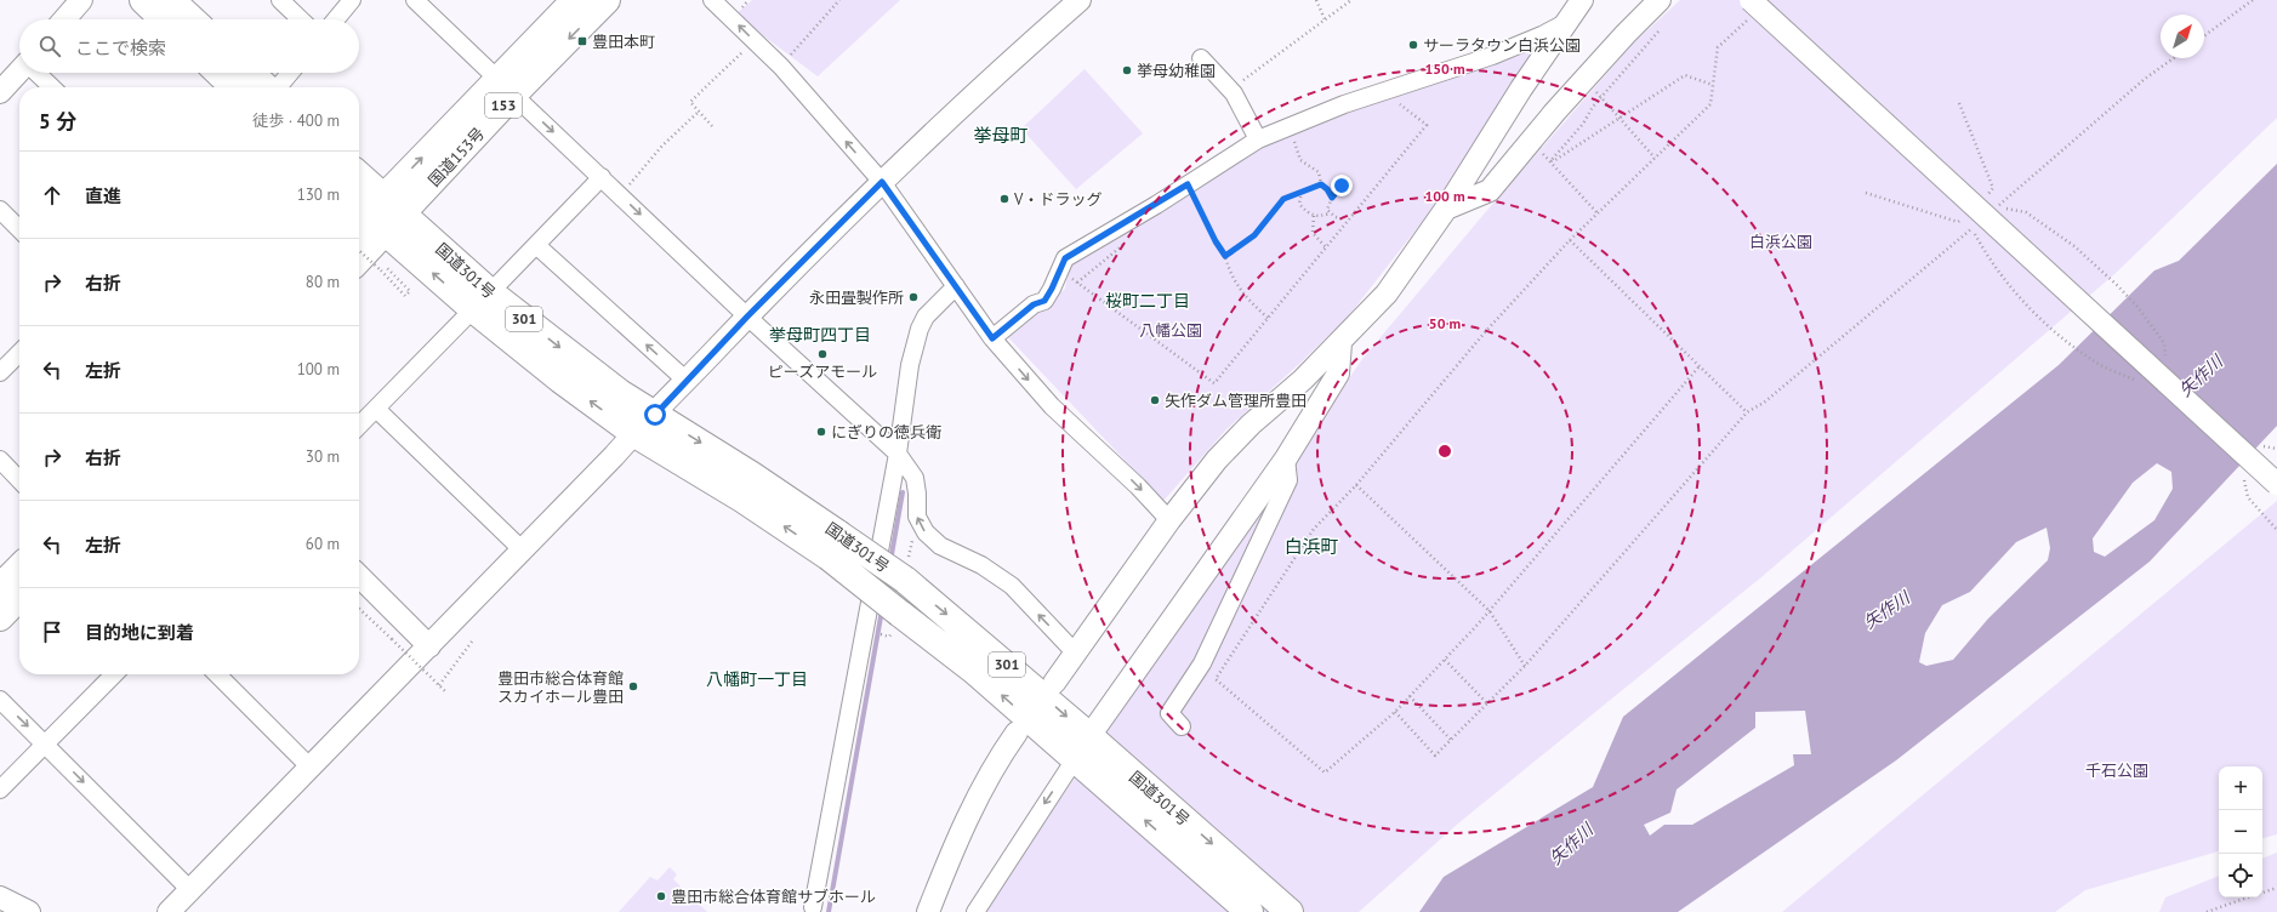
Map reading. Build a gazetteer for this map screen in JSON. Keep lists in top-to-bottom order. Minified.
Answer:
{"streets":{"highway":["153","国道153号","国道301号","301"]},"crossings":[["国道153号","国道301号"]],"districts":["挙母町","桜町二丁目","挙母町四丁目","白浜町","八幡町一丁目"],"water":["矢作川"],"parks":["白浜公園","八幡公園","千石公園"],"places":{"transit":["豊田本町"],"other":["サーラタウン白浜公園","挙母幼稚園","V・ドラッグ","永田畳製作所","ピーズアモール","矢作ダム管理所豊田","にぎりの徳兵衛","豊田市総合体育館 スカイホール豊田","豊田市総合体育館サブホール"]},"north":"top right","page":{"search":"ここで検索","heading":["5 分","徒歩 · 400 m"],"list":[["直進","130 m"],["右折","80 m"],["左折","100 m"],["右折","30 m"],["左折","60 m"],"目的地に到着"],"map_buttons":["+","−"]},"rings":["150 m","100 m","50 m"]}
